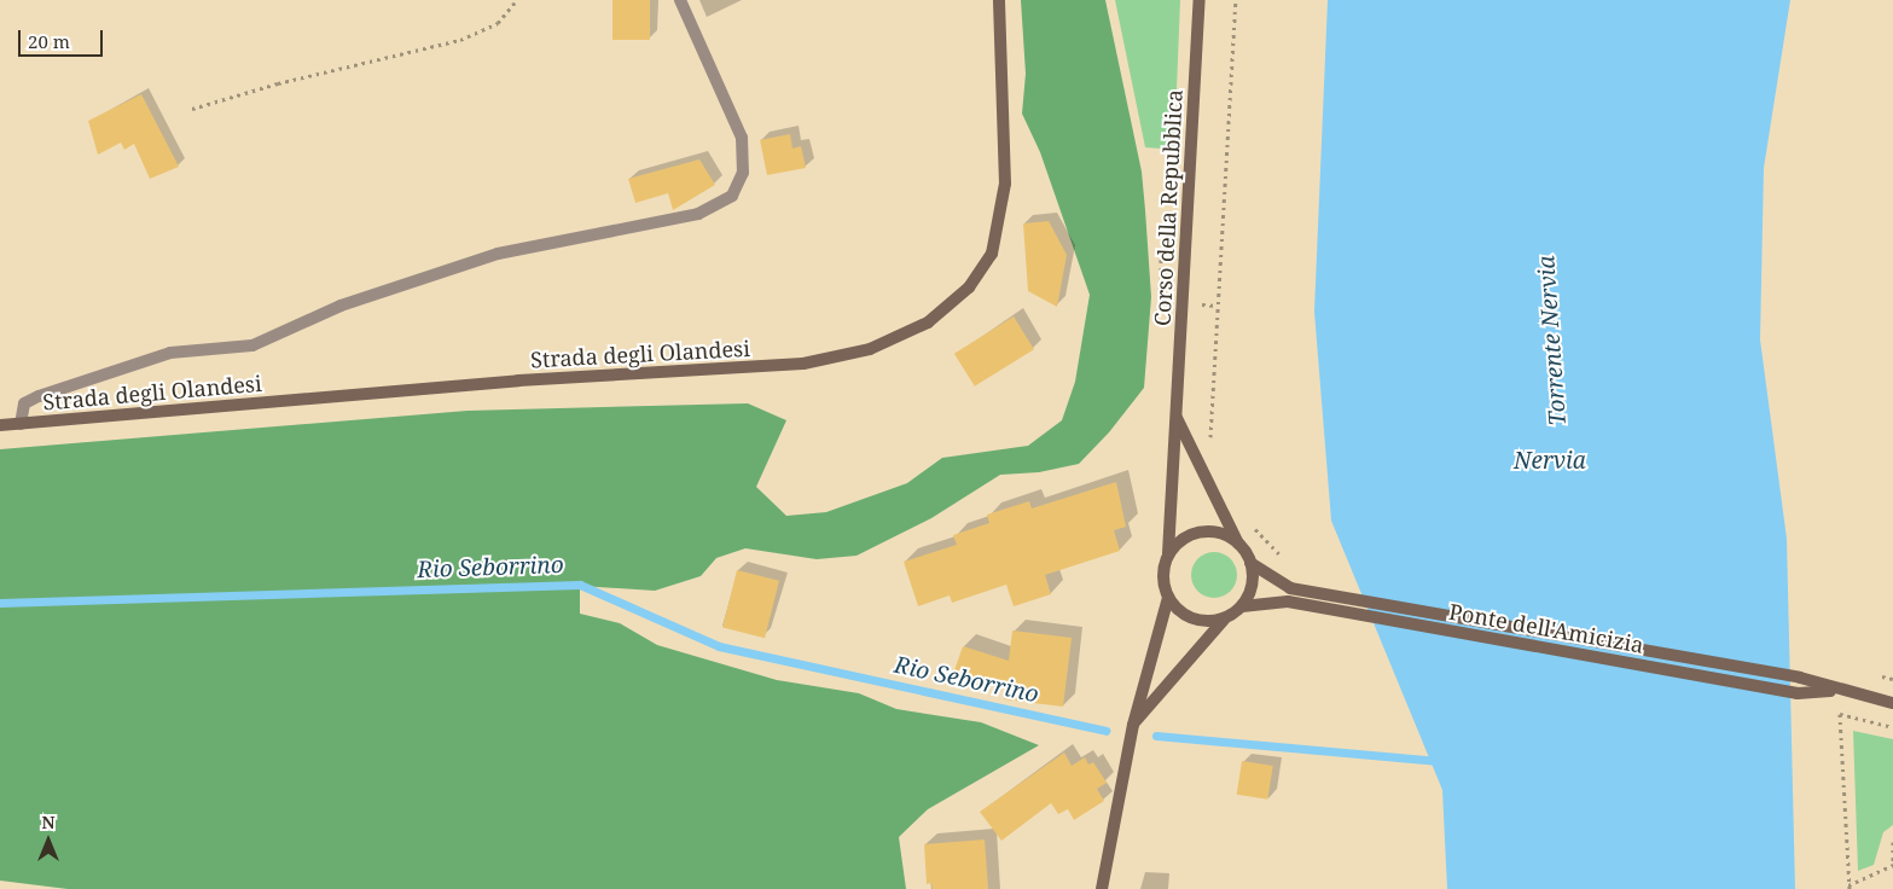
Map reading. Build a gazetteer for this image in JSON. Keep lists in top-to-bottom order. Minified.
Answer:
{"streets":{"main road":["Corso della Repubblica","Strada degli Olandesi","Ponte dell'Amicizia"]},"crossings":[["Corso della Repubblica","Ponte dell'Amicizia"]],"water":["Torrente Nervia","Nervia","Rio Seborrino"],"scale_bar":"20 m","north":"top"}
